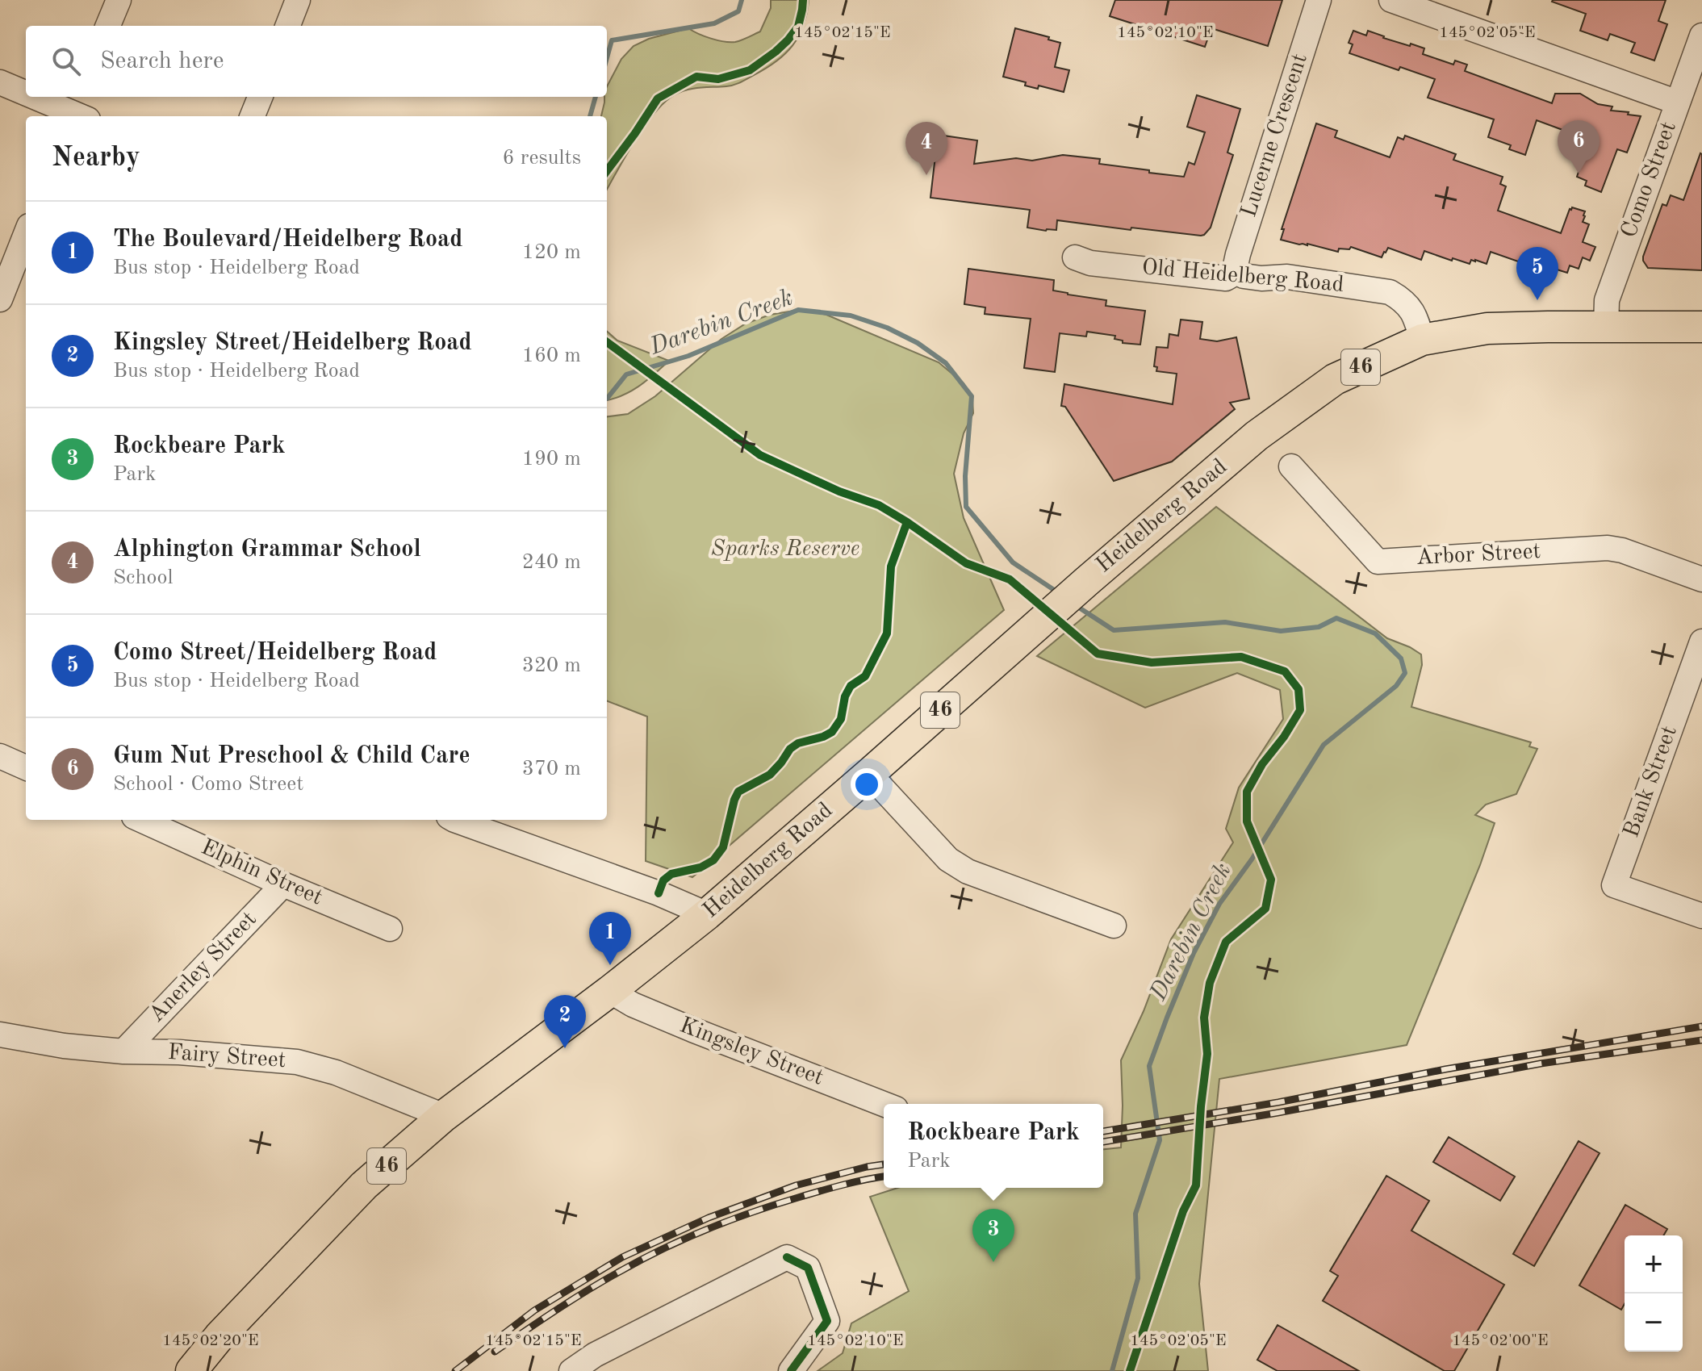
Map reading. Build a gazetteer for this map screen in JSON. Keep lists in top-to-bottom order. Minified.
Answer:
{"streets":{"main road":["46","Heidelberg Road"],"street":["Lucerne Crescent","Como Street","Old Heidelberg Road","Arbor Street","Bank Street","Elphin Street","Anerley Street","Kingsley Street","Fairy Street"]},"crossings":[["Lucerne Crescent","Old Heidelberg Road"],["Como Street","Heidelberg Road"],["Old Heidelberg Road","Heidelberg Road"],["Heidelberg Road","Kingsley Street"],["Heidelberg Road","Fairy Street"],["Elphin Street","Anerley Street"],["Anerley Street","Fairy Street"]],"water":["Darebin Creek"],"parks":["Sparks Reserve"],"page":{"search":"Search here","heading":["Nearby","6 results"],"pins":["6","4","5","1","2","3"],"list":[{"mark":"1","name":"The Boulevard/Heidelberg Road","note":"Bus stop · Heidelberg Road","value":"120 m"},{"mark":"2","name":"Kingsley Street/Heidelberg Road","note":"Bus stop · Heidelberg Road","value":"160 m"},{"mark":"3","name":"Rockbeare Park","note":"Park","value":"190 m"},{"mark":"4","name":"Alphington Grammar School","note":"School","value":"240 m"},{"mark":"5","name":"Como Street/Heidelberg Road","note":"Bus stop · Heidelberg Road","value":"320 m"},{"mark":"6","name":"Gum Nut Preschool & Child Care","note":"School · Como Street","value":"370 m"}],"popup":["Rockbeare Park","Park"],"map_buttons":["+","−"]},"coordinates":["145°02'15\"E","145°02'10\"E","145°02'05\"E","145°02'20\"E","145°02'00\"E"]}
